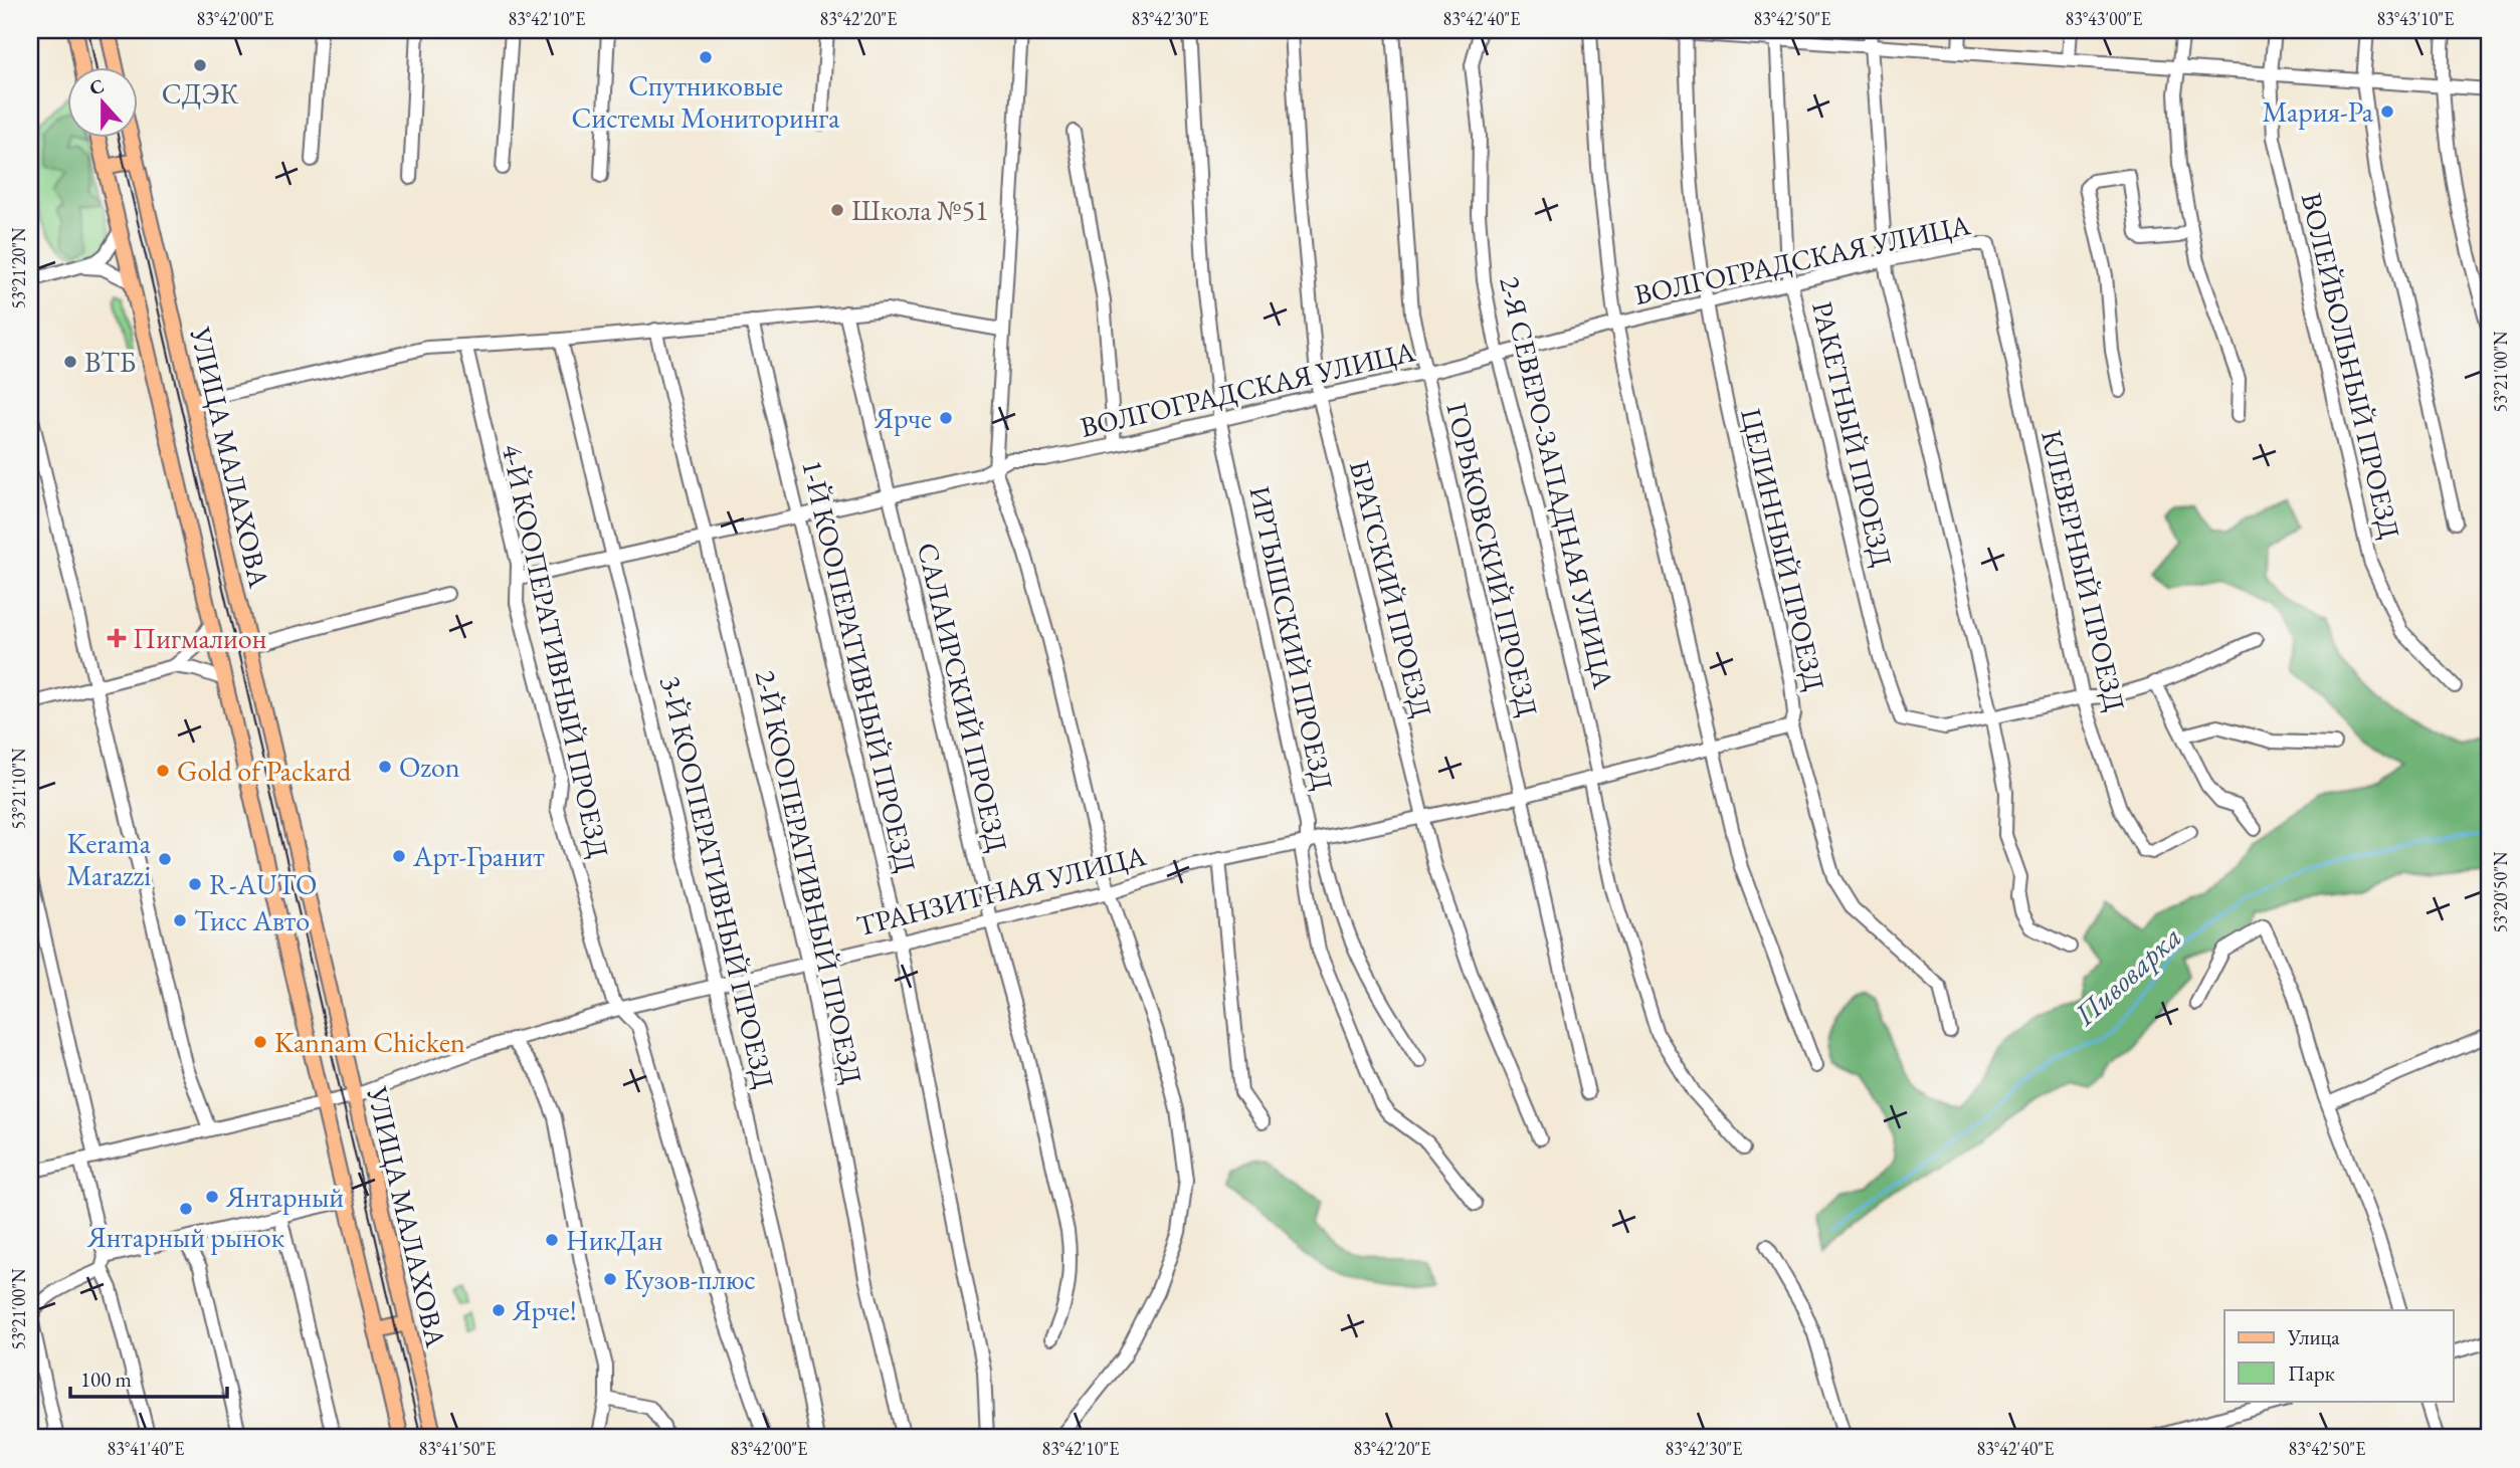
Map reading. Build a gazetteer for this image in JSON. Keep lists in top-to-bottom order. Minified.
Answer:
{"streets":{"main road":["УЛИЦА МАЛАХОВА"],"street":["ВОЛГОГРАДСКАЯ УЛИЦА","ВОЛЕЙБОЛЬНЫЙ ПРОЕЗД","РАКЕТНЫЙ ПРОЕЗД","2-Я СЕВЕРО-ЗАПАДНАЯ УЛИЦА","ЦЕЛИННЫЙ ПРОЕЗД","ГОРЬКОВСКИЙ ПРОЕЗД","КЛЕВЕРНЫЙ ПРОЕЗД","БРАТСКИЙ ПРОЕЗД","ИРТЫШСКИЙ ПРОЕЗД","4-Й КООПЕРАТИВНЫЙ ПРОЕЗД","1-Й КООПЕРАТИВНЫЙ ПРОЕЗД","САЛАИРСКИЙ ПРОЕЗД","2-Й КООПЕРАТИВНЫЙ ПРОЕЗД","3-Й КООПЕРАТИВНЫЙ ПРОЕЗД","ТРАНЗИТНАЯ УЛИЦА"]},"crossings":[["ВОЛГОГРАДСКАЯ УЛИЦА","РАКЕТНЫЙ ПРОЕЗД"],["ВОЛГОГРАДСКАЯ УЛИЦА","2-Я СЕВЕРО-ЗАПАДНАЯ УЛИЦА"],["ВОЛГОГРАДСКАЯ УЛИЦА","ЦЕЛИННЫЙ ПРОЕЗД"],["ВОЛГОГРАДСКАЯ УЛИЦА","ГОРЬКОВСКИЙ ПРОЕЗД"],["ВОЛГОГРАДСКАЯ УЛИЦА","КЛЕВЕРНЫЙ ПРОЕЗД"],["ВОЛГОГРАДСКАЯ УЛИЦА","БРАТСКИЙ ПРОЕЗД"],["ВОЛГОГРАДСКАЯ УЛИЦА","ИРТЫШСКИЙ ПРОЕЗД"],["ВОЛГОГРАДСКАЯ УЛИЦА","4-Й КООПЕРАТИВНЫЙ ПРОЕЗД"],["ВОЛГОГРАДСКАЯ УЛИЦА","1-Й КООПЕРАТИВНЫЙ ПРОЕЗД"],["ВОЛГОГРАДСКАЯ УЛИЦА","САЛАИРСКИЙ ПРОЕЗД"],["ВОЛГОГРАДСКАЯ УЛИЦА","2-Й КООПЕРАТИВНЫЙ ПРОЕЗД"],["ВОЛГОГРАДСКАЯ УЛИЦА","3-Й КООПЕРАТИВНЫЙ ПРОЕЗД"],["УЛИЦА МАЛАХОВА","ТРАНЗИТНАЯ УЛИЦА"],["2-Я СЕВЕРО-ЗАПАДНАЯ УЛИЦА","ТРАНЗИТНАЯ УЛИЦА"],["ЦЕЛИННЫЙ ПРОЕЗД","ТРАНЗИТНАЯ УЛИЦА"],["ГОРЬКОВСКИЙ ПРОЕЗД","ТРАНЗИТНАЯ УЛИЦА"],["БРАТСКИЙ ПРОЕЗД","ТРАНЗИТНАЯ УЛИЦА"],["ИРТЫШСКИЙ ПРОЕЗД","ТРАНЗИТНАЯ УЛИЦА"],["4-Й КООПЕРАТИВНЫЙ ПРОЕЗД","ТРАНЗИТНАЯ УЛИЦА"],["1-Й КООПЕРАТИВНЫЙ ПРОЕЗД","ТРАНЗИТНАЯ УЛИЦА"],["САЛАИРСКИЙ ПРОЕЗД","ТРАНЗИТНАЯ УЛИЦА"],["2-Й КООПЕРАТИВНЫЙ ПРОЕЗД","ТРАНЗИТНАЯ УЛИЦА"],["3-Й КООПЕРАТИВНЫЙ ПРОЕЗД","ТРАНЗИТНАЯ УЛИЦА"]],"water":["Пивоварка"],"places":{"other":["Спутниковые Системы Мониторинга","СДЭК","Мария-Ра","Школа №51","ВТБ","Ярче","Ozon","Gold of Packard","Арт-Гранит","Kerama Marazzi","R-AUTO","Тисс Авто","Kannam Chicken","Янтарный","Янтарный рынок","НикДан","Кузов-плюс","Ярче!"],"health":["Пигмалион"]},"legend":["Улица","Парк"],"scale_bar":"100 m","north":"top","coordinates":["83°42'00\"E","83°42'10\"E","83°42'20\"E","83°42'30\"E","83°42'40\"E","83°42'50\"E","83°43'00\"E","83°43'10\"E","53°21'20\"N","53°21'00\"N","53°21'10\"N","53°20'50\"N","83°41'40\"E","83°41'50\"E"]}
